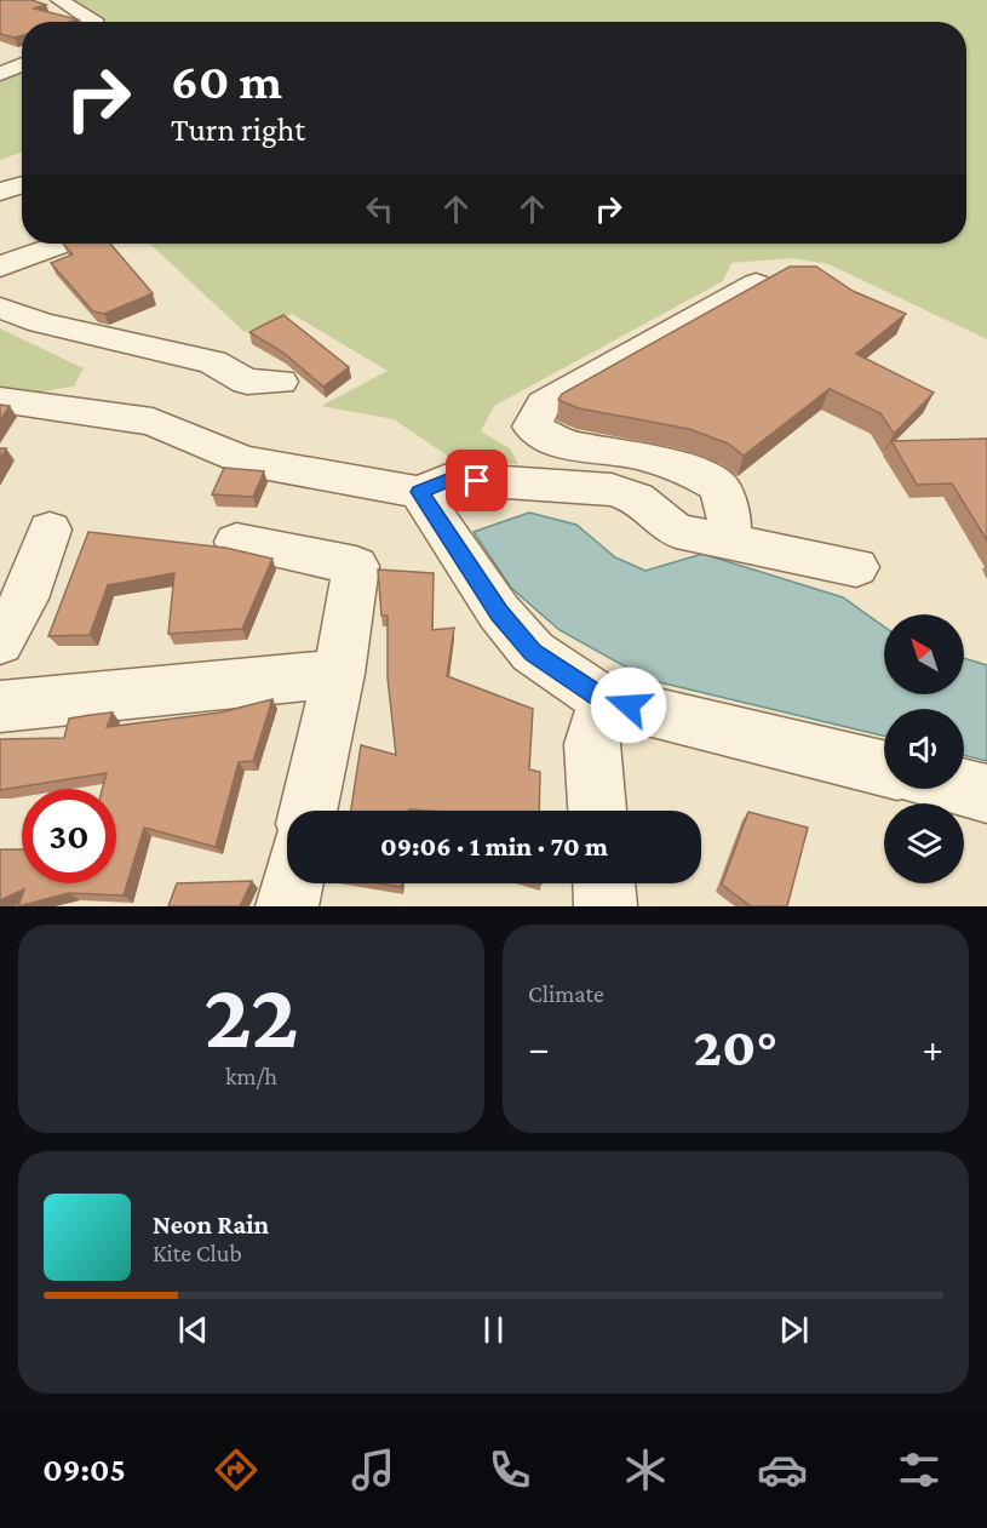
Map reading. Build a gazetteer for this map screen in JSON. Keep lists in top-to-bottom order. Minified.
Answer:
{"north":"top left","page":{"turn":["60 m","Turn right"],"limit":"30","trip":"09:06 · 1 min · 70 m","tile":[["22","km/h"],"Climate"],"heat":["−","20°","+"],"song":["Neon Rain","Kite Club"],"tabs":"09:05"}}
